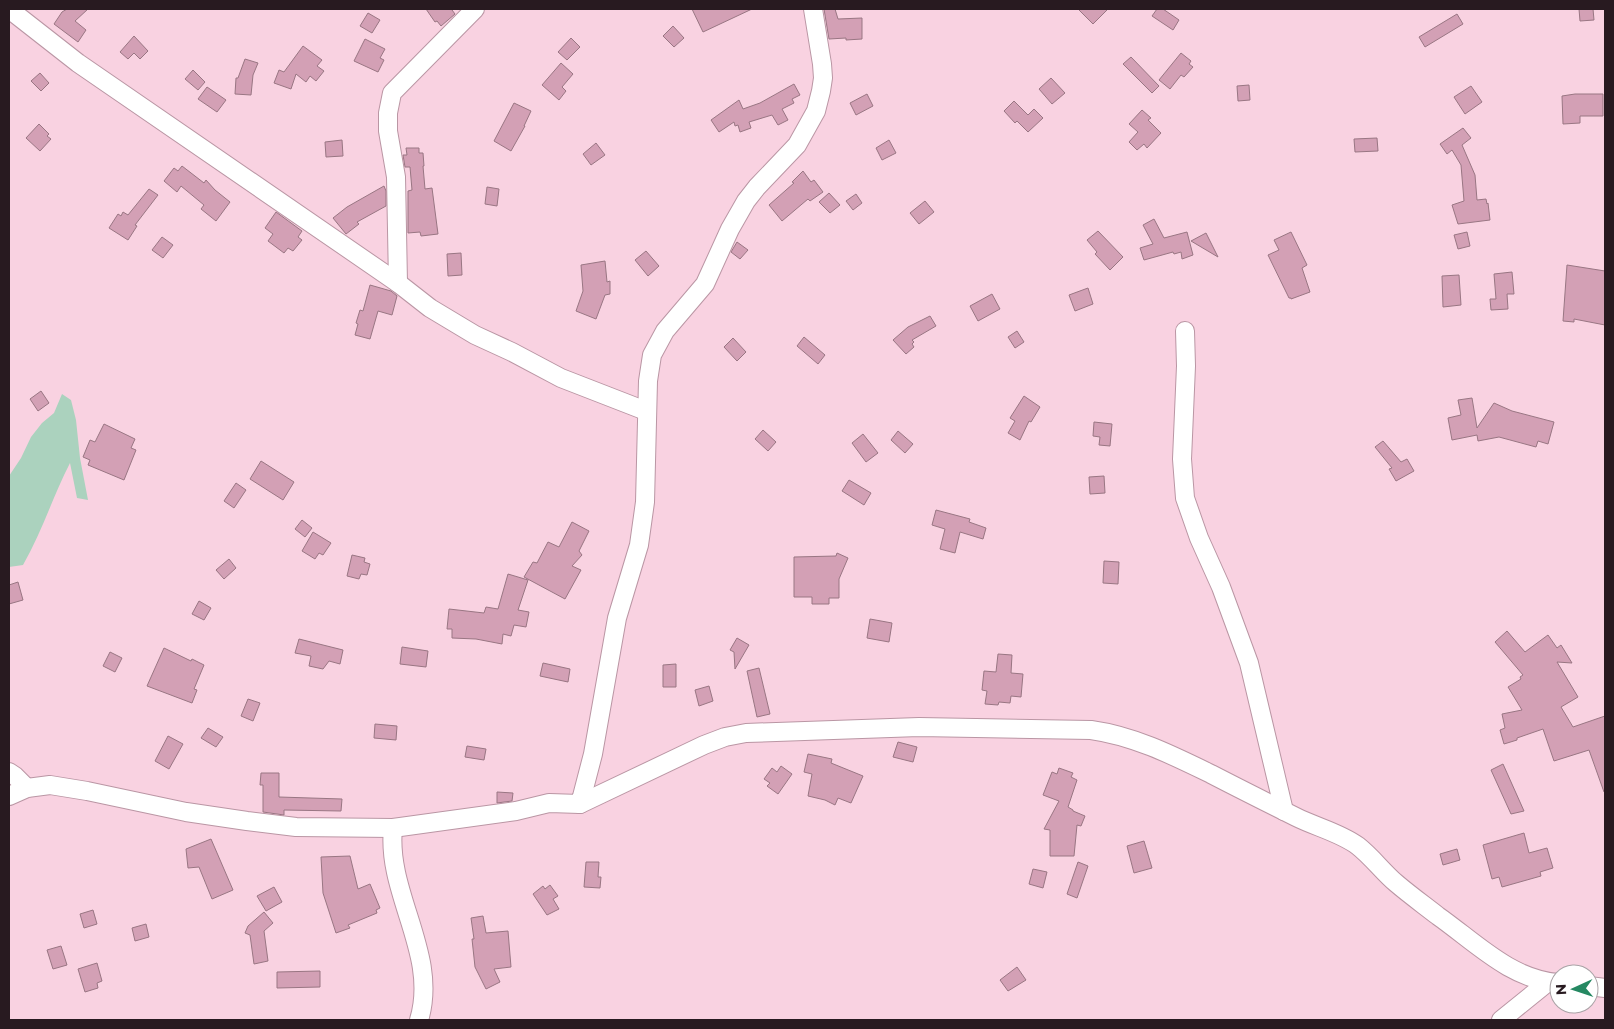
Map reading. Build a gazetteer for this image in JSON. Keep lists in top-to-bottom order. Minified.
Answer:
{"north":"left"}
